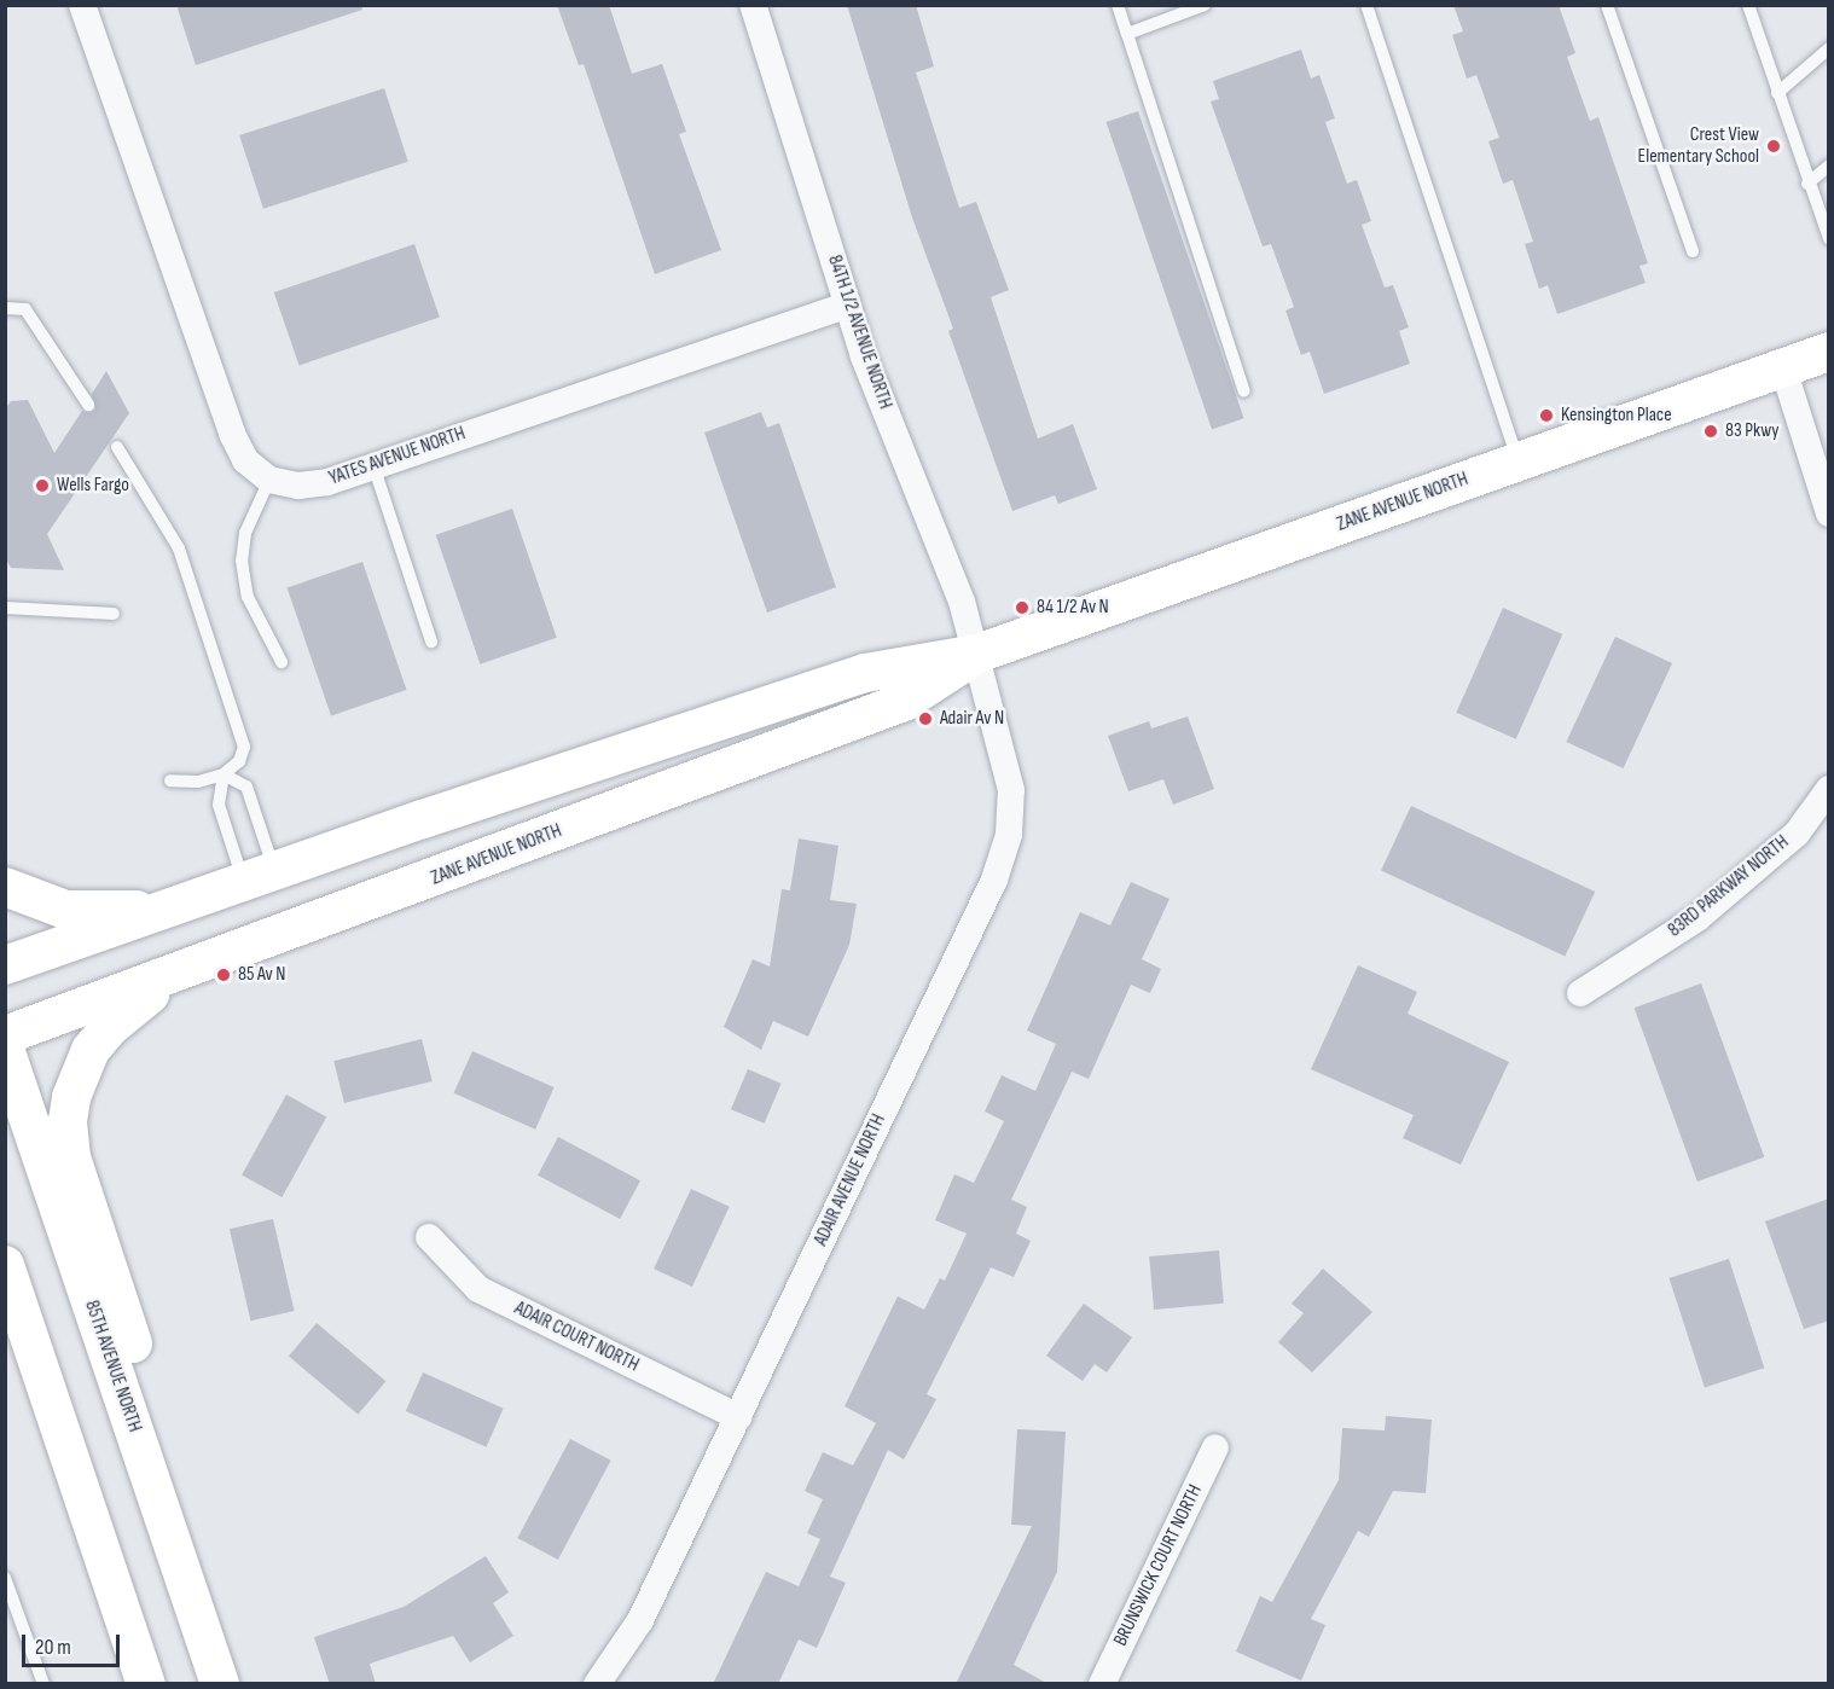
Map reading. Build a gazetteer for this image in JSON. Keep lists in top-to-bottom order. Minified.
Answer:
{"streets":{"main road":["ZANE AVENUE NORTH","85TH AVENUE NORTH"],"street":["84TH 1/2 AVENUE NORTH","YATES AVENUE NORTH","83RD PARKWAY NORTH","ADAIR AVENUE NORTH","ADAIR COURT NORTH","BRUNSWICK COURT NORTH"]},"crossings":[["84TH 1/2 AVENUE NORTH","YATES AVENUE NORTH"],["84TH 1/2 AVENUE NORTH","ZANE AVENUE NORTH"],["84TH 1/2 AVENUE NORTH","ADAIR AVENUE NORTH"],["ZANE AVENUE NORTH","ADAIR AVENUE NORTH"],["ADAIR AVENUE NORTH","ADAIR COURT NORTH"]],"places":["Crest View Elementary School","Kensington Place","83 Pkwy","Wells Fargo","84 1/2 Av N","Adair Av N","85 Av N"],"scale_bar":"20 m"}
